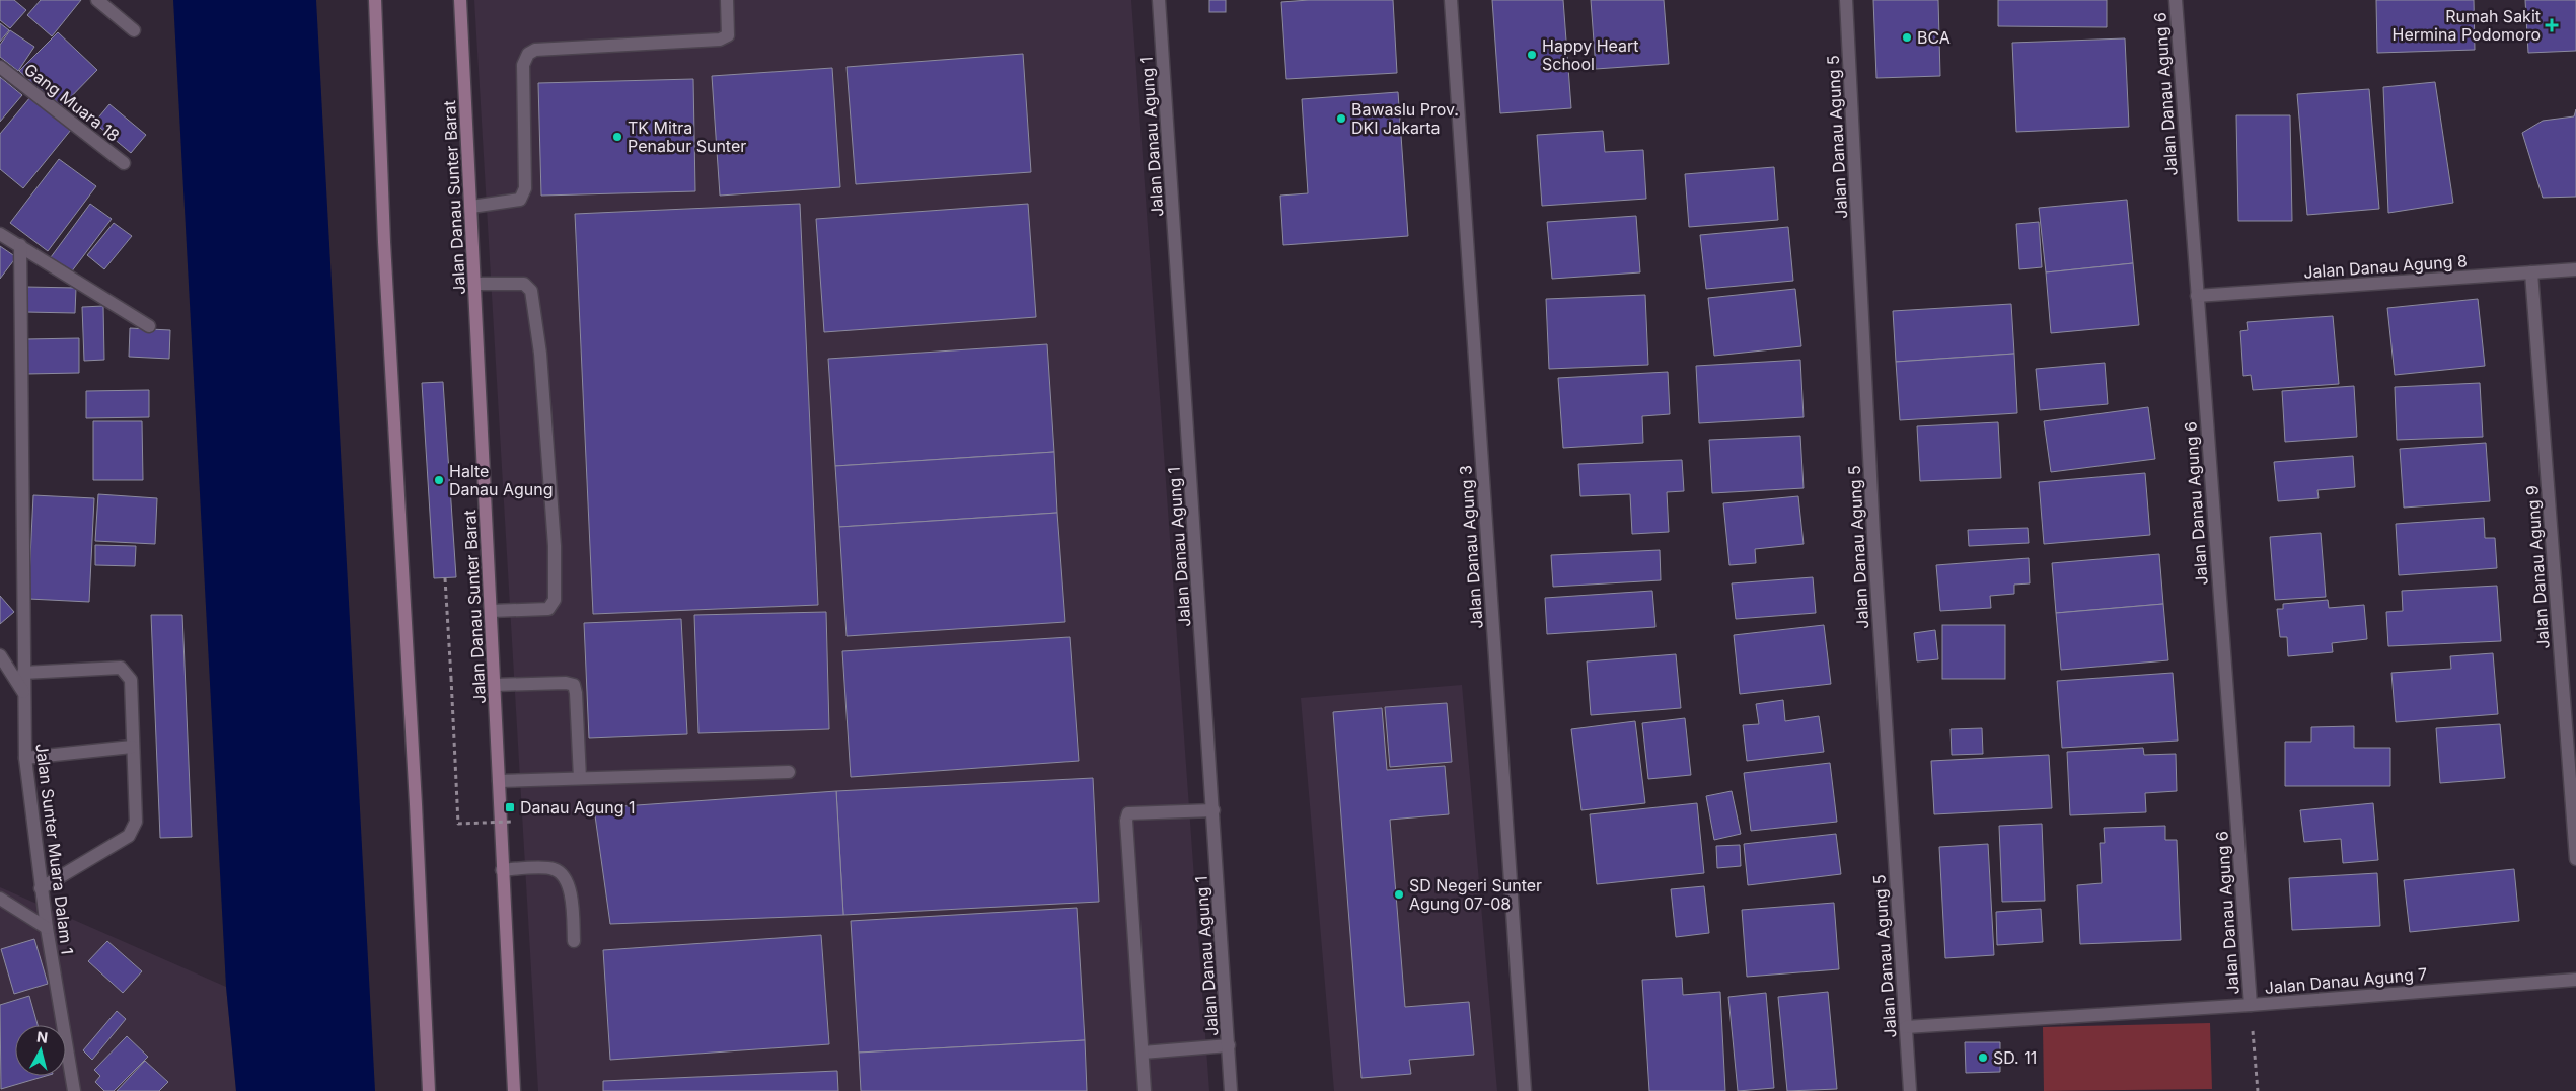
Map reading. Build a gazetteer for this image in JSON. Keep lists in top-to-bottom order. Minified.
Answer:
{"streets":{"main road":["Jalan Danau Sunter Barat"],"street":["Jalan Danau Agung 6","Gang Muara 18","Jalan Danau Agung 1","Jalan Danau Agung 5","Jalan Danau Agung 8","Jalan Danau Agung 3","Jalan Danau Agung 9","Jalan Sunter Muara Dalam 1","Jalan Danau Agung 7"]},"crossings":[["Jalan Danau Agung 6","Jalan Danau Agung 8"],["Jalan Danau Agung 6","Jalan Danau Agung 7"],["Jalan Danau Agung 5","Jalan Danau Agung 7"],["Jalan Danau Agung 8","Jalan Danau Agung 9"]],"places":{"health":["Rumah Sakit Hermina Podomoro"],"other":["BCA","Happy Heart School","Bawaslu Prov. DKI Jakarta","TK Mitra Penabur Sunter","Halte Danau Agung","SD Negeri Sunter Agung 07-08","SD. 11"],"transit":["Danau Agung 1"]},"north":"top"}
